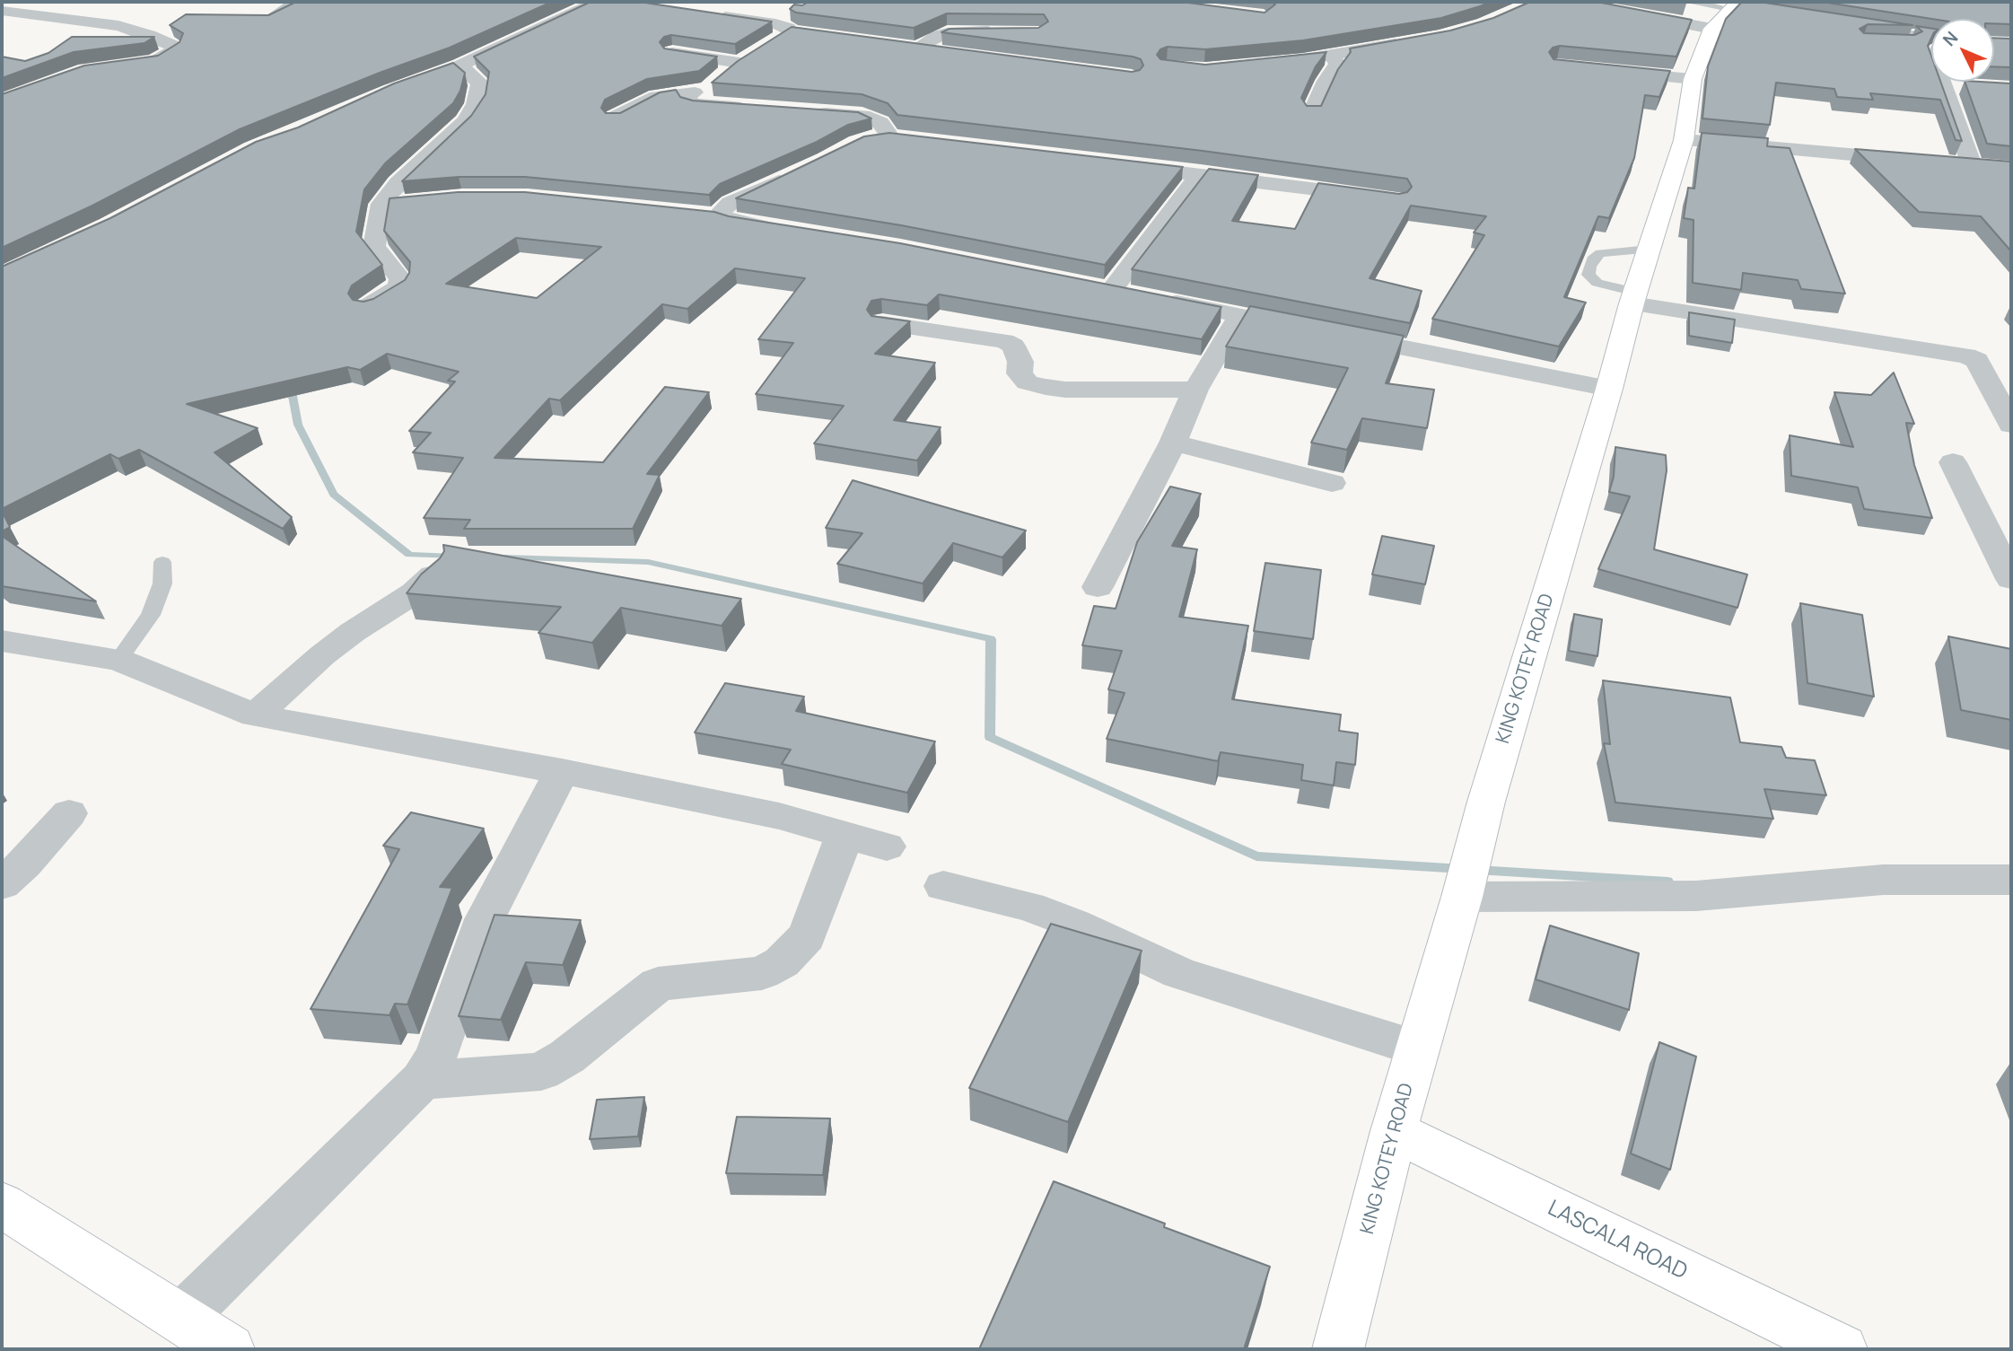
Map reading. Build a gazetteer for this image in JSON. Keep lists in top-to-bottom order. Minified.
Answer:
{"streets":{"street":["KING KOTEY ROAD","LASCALA ROAD"]},"crossings":[["KING KOTEY ROAD","LASCALA ROAD"]],"north":"top left"}
